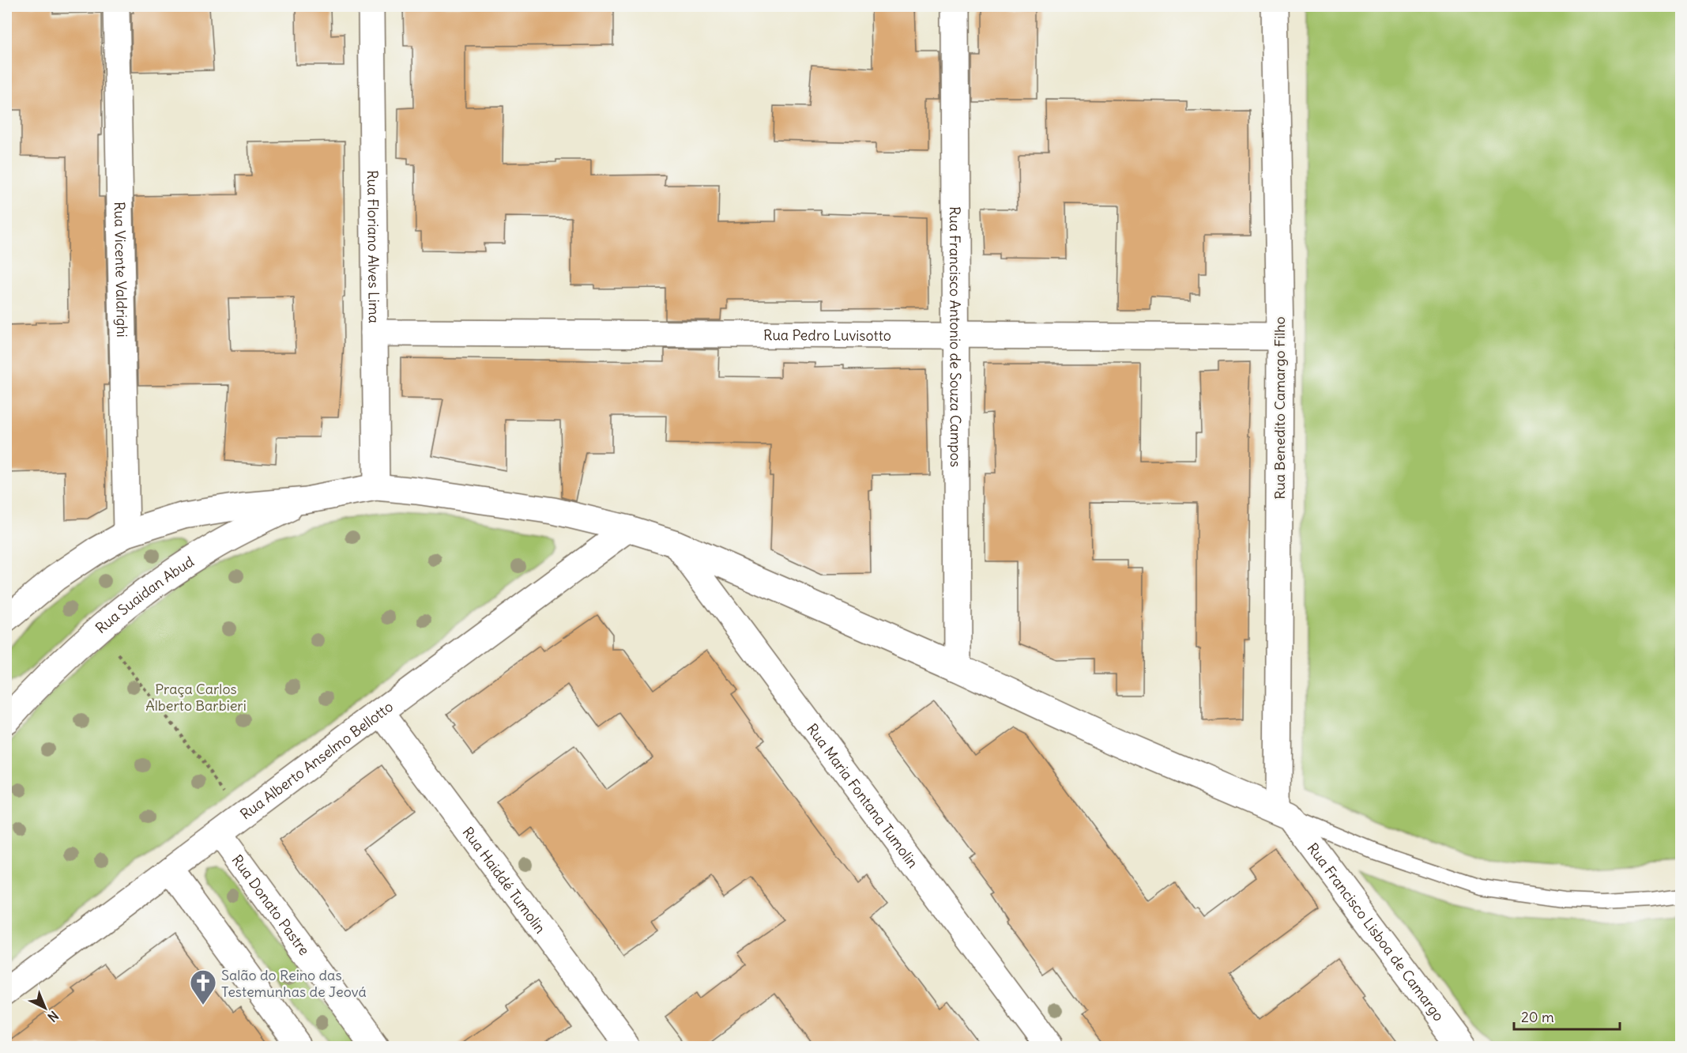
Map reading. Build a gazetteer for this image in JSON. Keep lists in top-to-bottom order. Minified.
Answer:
{"streets":{"street":["Rua Floriano Alves Lima","Rua Vicente Valdrighi","Rua Pedro Luvisotto","Rua Francisco Antonio de Souza Campos","Rua Benedito Camargo Filho","Rua Suaidan Abud","Rua Alberto Anselmo Bellotto","Rua Maria Fontana Tumolin","Rua Haiddé Tumolin","Rua Donato Pastre","Rua Francisco Lisboa de Camargo"]},"crossings":[["Rua Floriano Alves Lima","Rua Pedro Luvisotto"],["Rua Pedro Luvisotto","Rua Francisco Antonio de Souza Campos"],["Rua Pedro Luvisotto","Rua Benedito Camargo Filho"],["Rua Benedito Camargo Filho","Rua Francisco Lisboa de Camargo"],["Rua Alberto Anselmo Bellotto","Rua Haiddé Tumolin"],["Rua Alberto Anselmo Bellotto","Rua Donato Pastre"]],"parks":["Praça Carlos Alberto Barbieri"],"places":{"church":["Salão do Reino das Testemunhas de Jeová"]},"scale_bar":"20 m","north":"bottom right"}
